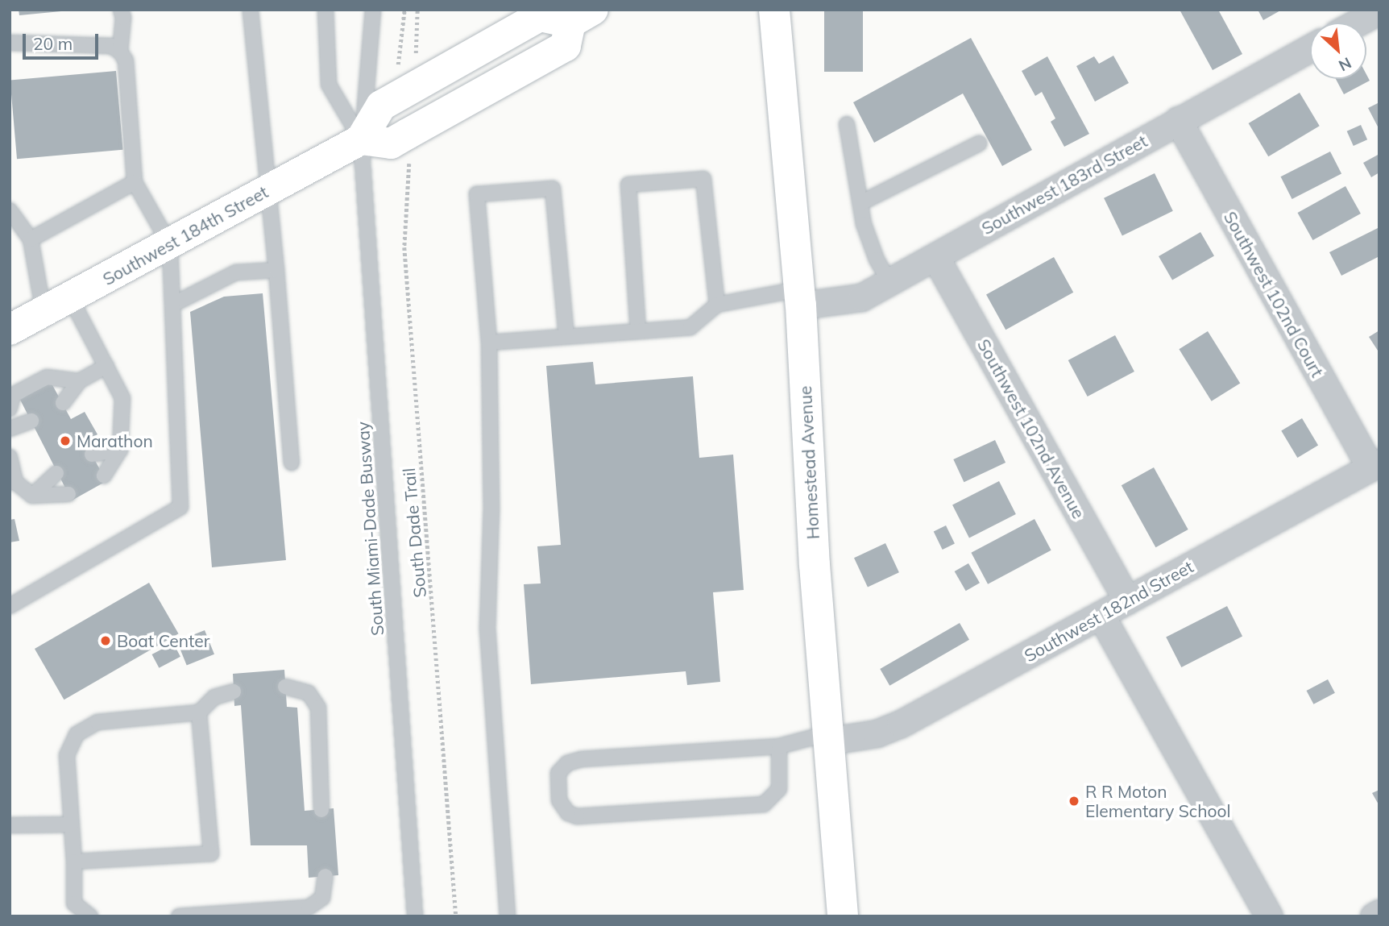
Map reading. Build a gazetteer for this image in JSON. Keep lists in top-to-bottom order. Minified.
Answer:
{"streets":{"street":["Southwest 183rd Street","Southwest 184th Street","Southwest 102nd Court","Southwest 102nd Avenue","Homestead Avenue","Southwest 182nd Street"],"lane":["South Miami-Dade Busway"],"path":["South Dade Trail"]},"crossings":[["Southwest 183rd Street","Southwest 102nd Court"],["Southwest 183rd Street","Southwest 102nd Avenue"],["Southwest 183rd Street","Homestead Avenue"],["Southwest 184th Street","South Miami-Dade Busway"],["Southwest 102nd Court","Southwest 182nd Street"],["Southwest 102nd Avenue","Southwest 182nd Street"],["Homestead Avenue","Southwest 182nd Street"]],"places":["Marathon","Boat Center","R R Moton Elementary School"],"scale_bar":"20 m","north":"bottom right"}
